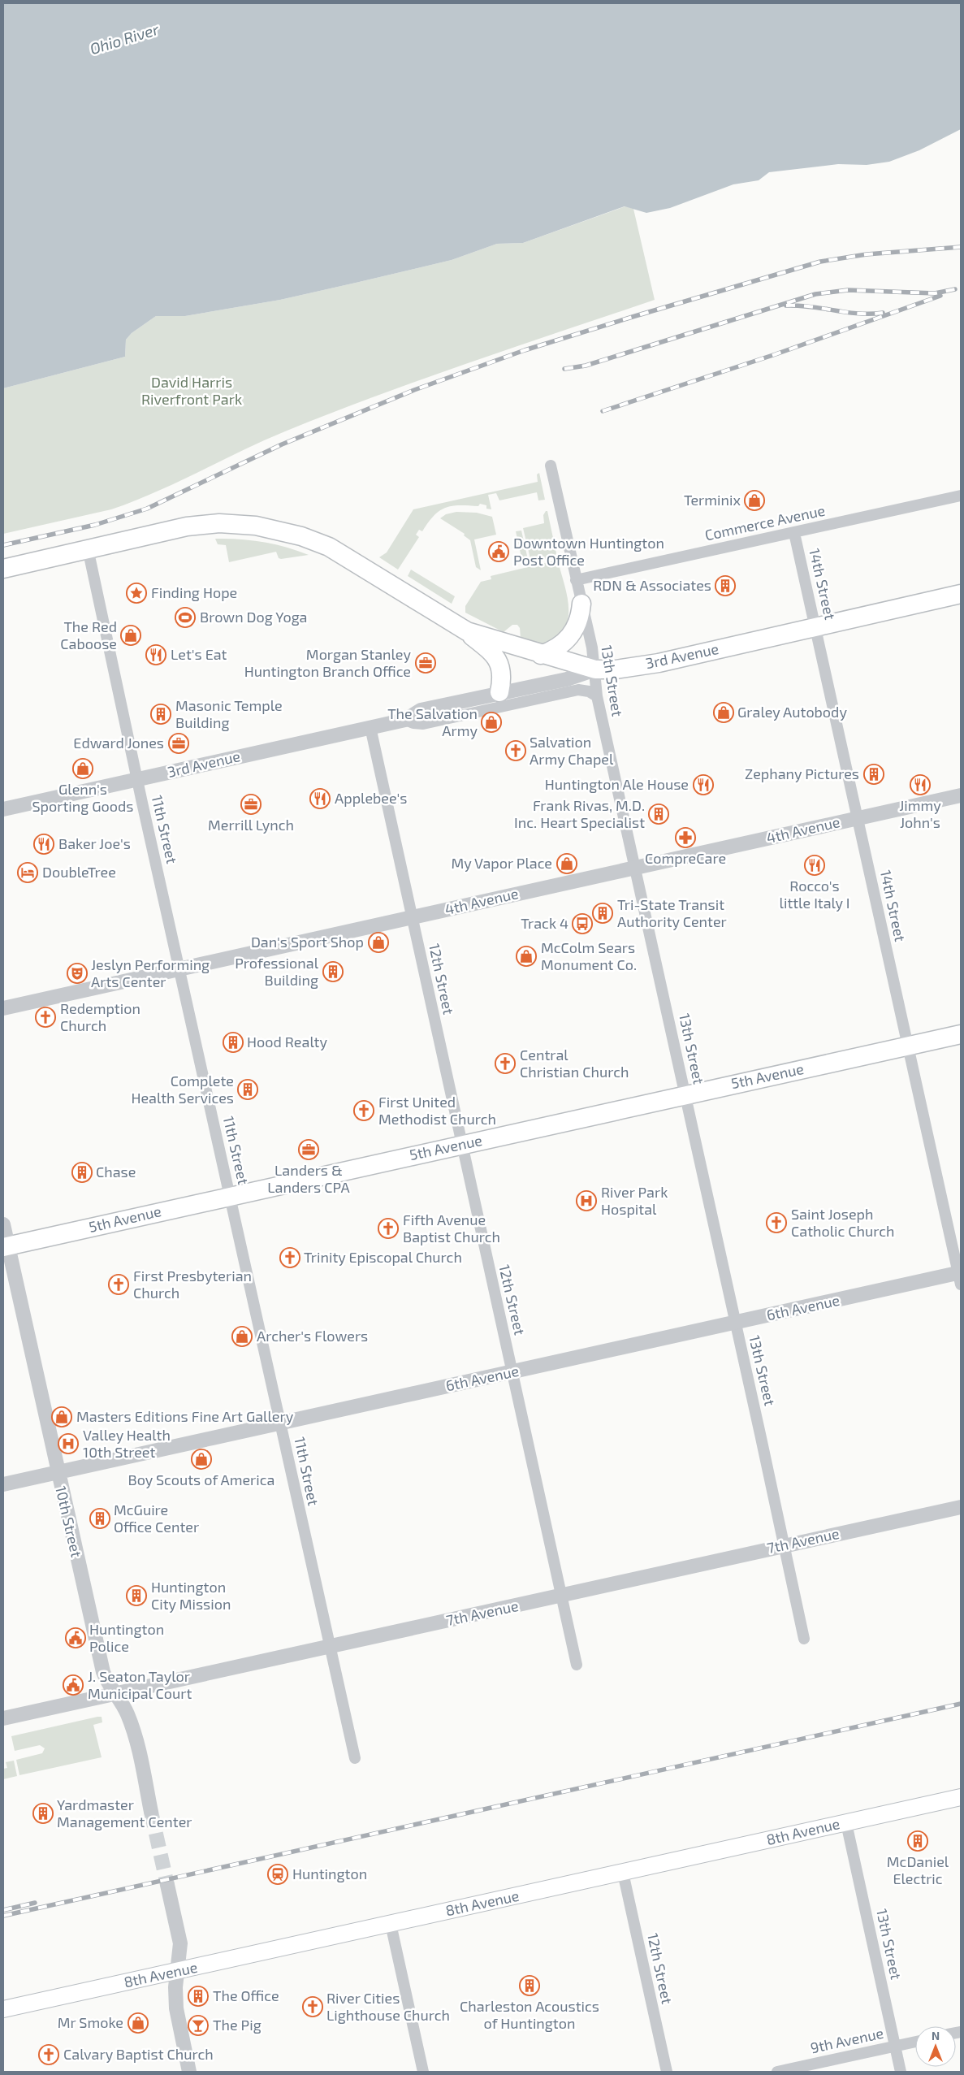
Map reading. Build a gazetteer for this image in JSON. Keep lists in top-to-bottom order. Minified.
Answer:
{"streets":{"main road":["3rd Avenue","5th Avenue","8th Avenue"],"street":["Commerce Avenue","14th Street","13th Street","11th Street","4th Avenue","12th Street","6th Avenue","10th Street","7th Avenue","9th Avenue"]},"crossings":[["Commerce Avenue","14th Street"],["Commerce Avenue","13th Street"],["14th Street","3rd Avenue"],["14th Street","4th Avenue"],["14th Street","5th Avenue"],["14th Street","6th Avenue"],["3rd Avenue","13th Street"],["3rd Avenue","11th Street"],["3rd Avenue","12th Street"],["13th Street","4th Avenue"],["13th Street","5th Avenue"],["13th Street","6th Avenue"],["13th Street","7th Avenue"],["13th Street","8th Avenue"],["13th Street","9th Avenue"],["11th Street","4th Avenue"],["11th Street","5th Avenue"],["11th Street","6th Avenue"],["11th Street","7th Avenue"],["4th Avenue","12th Street"],["12th Street","5th Avenue"],["12th Street","6th Avenue"],["12th Street","7th Avenue"],["12th Street","8th Avenue"],["5th Avenue","10th Street"],["6th Avenue","10th Street"],["10th Street","7th Avenue"]],"water":["Ohio River"],"parks":["David Harris Riverfront Park"],"places":{"shop":["Terminix","The Red Caboose","Graley Autobody","The Salvation Army","Glenn's Sporting Goods","My Vapor Place","Dan's Sport Shop","McColm Sears Monument Co.","Archer's Flowers","Masters Editions Fine Art Gallery","Boy Scouts of America","Mr Smoke"],"public building":["Downtown Huntington Post Office","Huntington Police","J. Seaton Taylor Municipal Court"],"building":["RDN & Associates","Masonic Temple Building","Zephany Pictures","Frank Rivas, M.D. Inc. Heart Specialist","Tri-State Transit Authority Center","Professional Building","Hood Realty","Complete Health Services","Chase","McGuire Office Center","Huntington City Mission","Yardmaster Management Center","McDaniel Electric","Charleston Acoustics of Huntington","The Office"],"place":["Finding Hope"],"sports":["Brown Dog Yoga"],"restaurant":["Let's Eat","Huntington Ale House","Jimmy John's","Applebee's","Baker Joe's","Rocco's little Italy I"],"office":["Morgan Stanley Huntington Branch Office","Edward Jones","Merrill Lynch","Landers & Landers CPA"],"church":["Salvation Army Chapel","Redemption Church","Central Christian Church","First United Methodist Church","Saint Joseph Catholic Church","Fifth Avenue Baptist Church","Trinity Episcopal Church","First Presbyterian Church","River Cities Lighthouse Church","Calvary Baptist Church"],"pharmacy":["CompreCare"],"hotel":["DoubleTree"],"bus stop":["Track 4"],"theatre":["Jeslyn Performing Arts Center"],"hospital":["River Park Hospital","Valley Health 10th Street"],"station":["Huntington"],"bar":["The Pig"]},"north":"top"}
